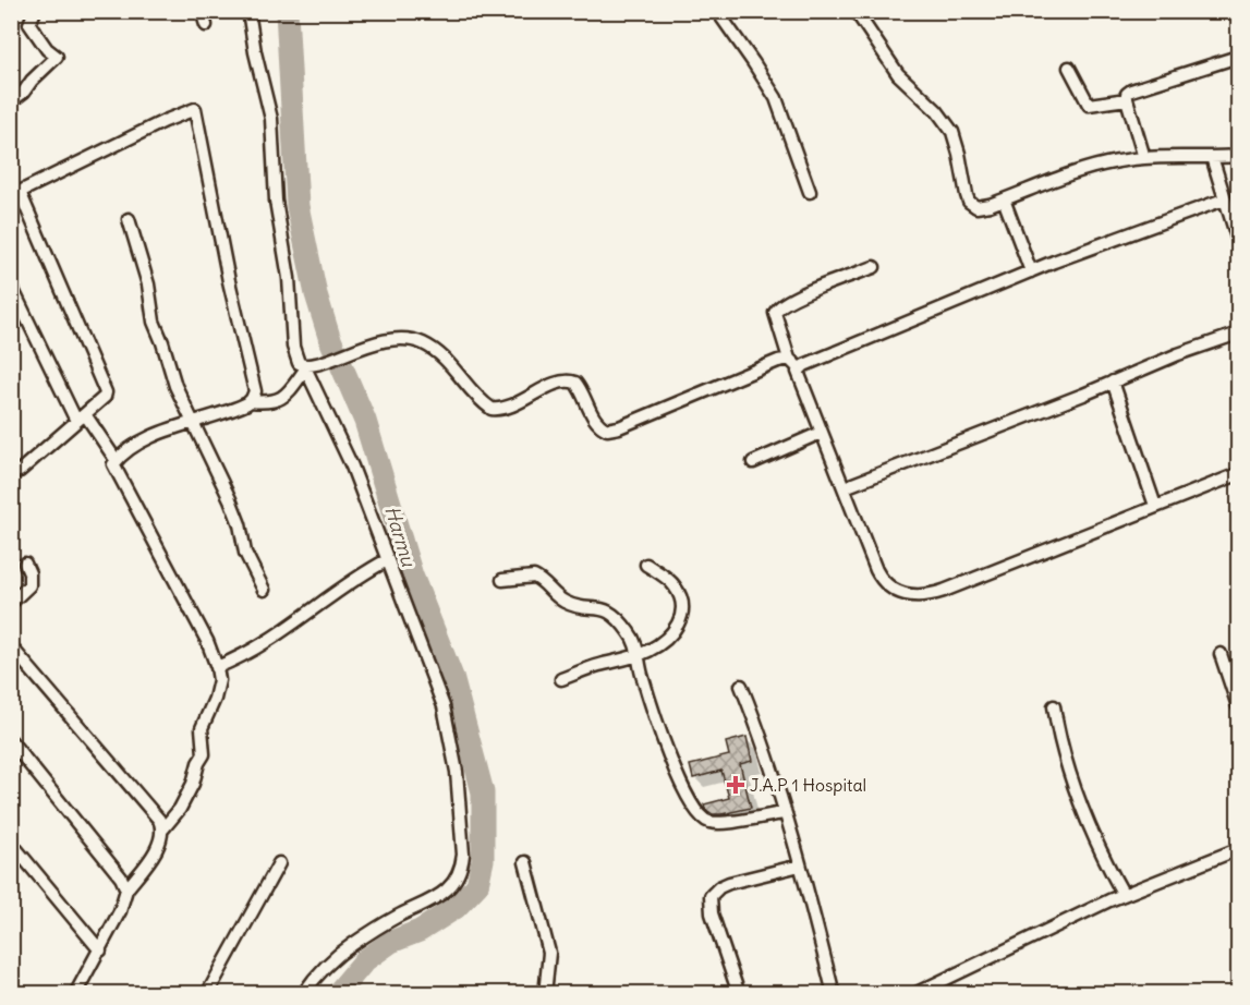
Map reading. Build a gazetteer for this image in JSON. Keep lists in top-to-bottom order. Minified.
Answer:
{"water":["Harmu"],"places":{"health":["J.A.P 1 Hospital"]}}
